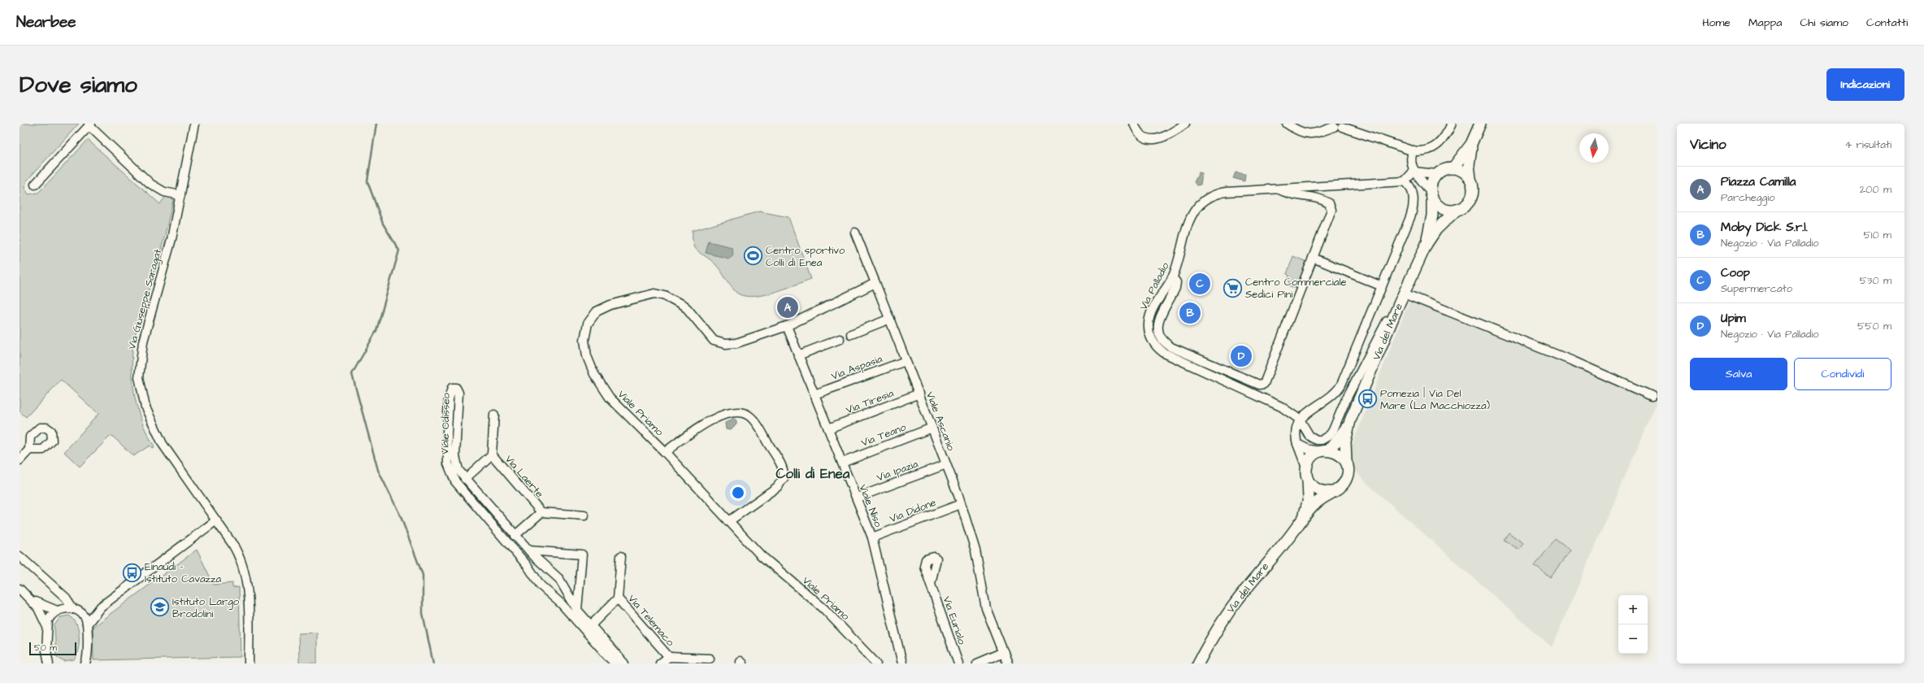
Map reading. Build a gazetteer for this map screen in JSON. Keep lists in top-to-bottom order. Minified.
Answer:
{"streets":{"main road":["Via del Mare"],"street":["Via Palladio","Via Giuseppe Saragat","Via Aspasia","Via Tiresia","Viale Priamo","Viale Ascanio","Viale Odisseo","Via Teano","Via Ipazia","Via Laerte","Viale Niso","Via Didone","Via Telemaco","Via Eurialo"]},"crossings":[["Via Aspasia","Viale Ascanio"],["Via Aspasia","Viale Niso"],["Via Tiresia","Viale Ascanio"],["Via Tiresia","Viale Niso"],["Viale Priamo","Viale Niso"],["Viale Ascanio","Via Teano"],["Viale Ascanio","Via Ipazia"],["Viale Ascanio","Via Didone"],["Viale Odisseo","Via Laerte"],["Viale Odisseo","Via Telemaco"],["Via Teano","Viale Niso"],["Via Ipazia","Viale Niso"],["Viale Niso","Via Didone"]],"districts":["Colli di Enea"],"places":{"sports":["Centro sportivo Colli di Enea"],"supermarket":["Centro Commerciale Sedici Pini"],"bus stop":["Pomezia | Via Del Mare (La Macchiozza)","Einaudi - Istituto Cavazza"],"school or university":["Istituto Largo Brodolini"]},"scale_bar":"50 m","north":"bottom","page":{"header":"Nearbee","nav":["Home","Mappa","Chi siamo","Contatti"],"buttons":["Indicazioni",["Salva","Condividi"]],"title":"Dove siamo","heading":["Vicino","4 risultati"],"list":[{"mark":"A","name":"Piazza Camilla","note":"Parcheggio","value":"200 m"},{"mark":"B","name":"Moby Dick S.r.l.","note":"Negozio · Via Palladio","value":"510 m"},{"mark":"C","name":"Coop","note":"Supermercato","value":"530 m"},{"mark":"D","name":"Upim","note":"Negozio · Via Palladio","value":"550 m"}],"pins":["C","A","B","D"],"map_buttons":["+","−"],"scale":"50 m"}}
